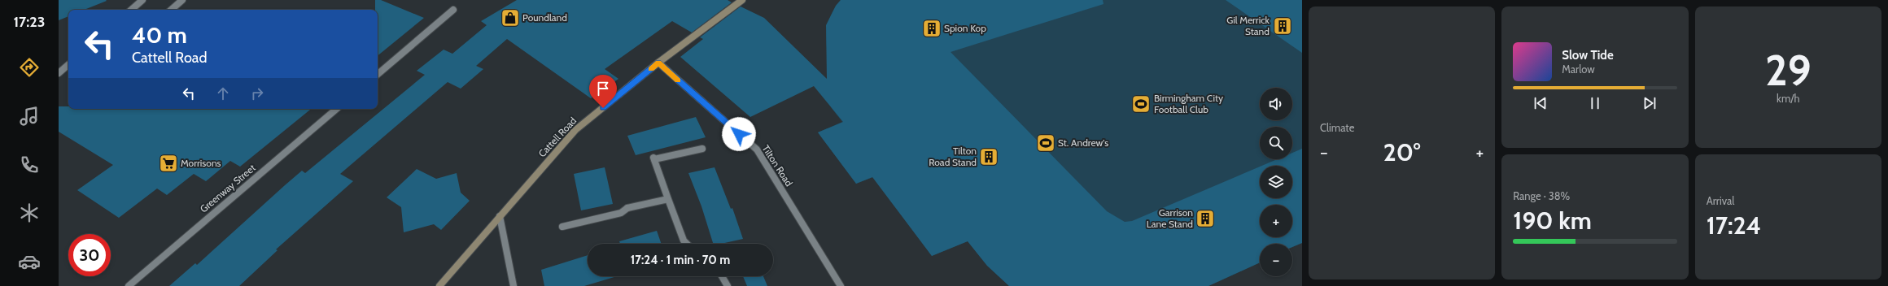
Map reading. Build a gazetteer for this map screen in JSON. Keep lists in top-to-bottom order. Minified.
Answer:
{"streets":{"main road":["Cattell Road"],"street":["Tilton Road","Greenway Street"]},"crossings":[["Cattell Road","Tilton Road"]],"places":{"shop":["Poundland"],"building":["Gil Merrick Stand","Spion Kop","Tilton Road Stand","Garrison Lane Stand"],"sports":["Birmingham City Football Club","St. Andrew's"],"supermarket":["Morrisons"]},"page":{"tabs":"17:23","tile":["Climate",["29","km/h"],["Range · 38%","190 km"],["Arrival","17:24"]],"turn":["40 m","Cattell Road"],"song":["Slow Tide","Marlow"],"map_buttons":["+","−"],"heat":["−","20°","+"],"limit":"30","trip":"17:24 · 1 min · 70 m"}}
